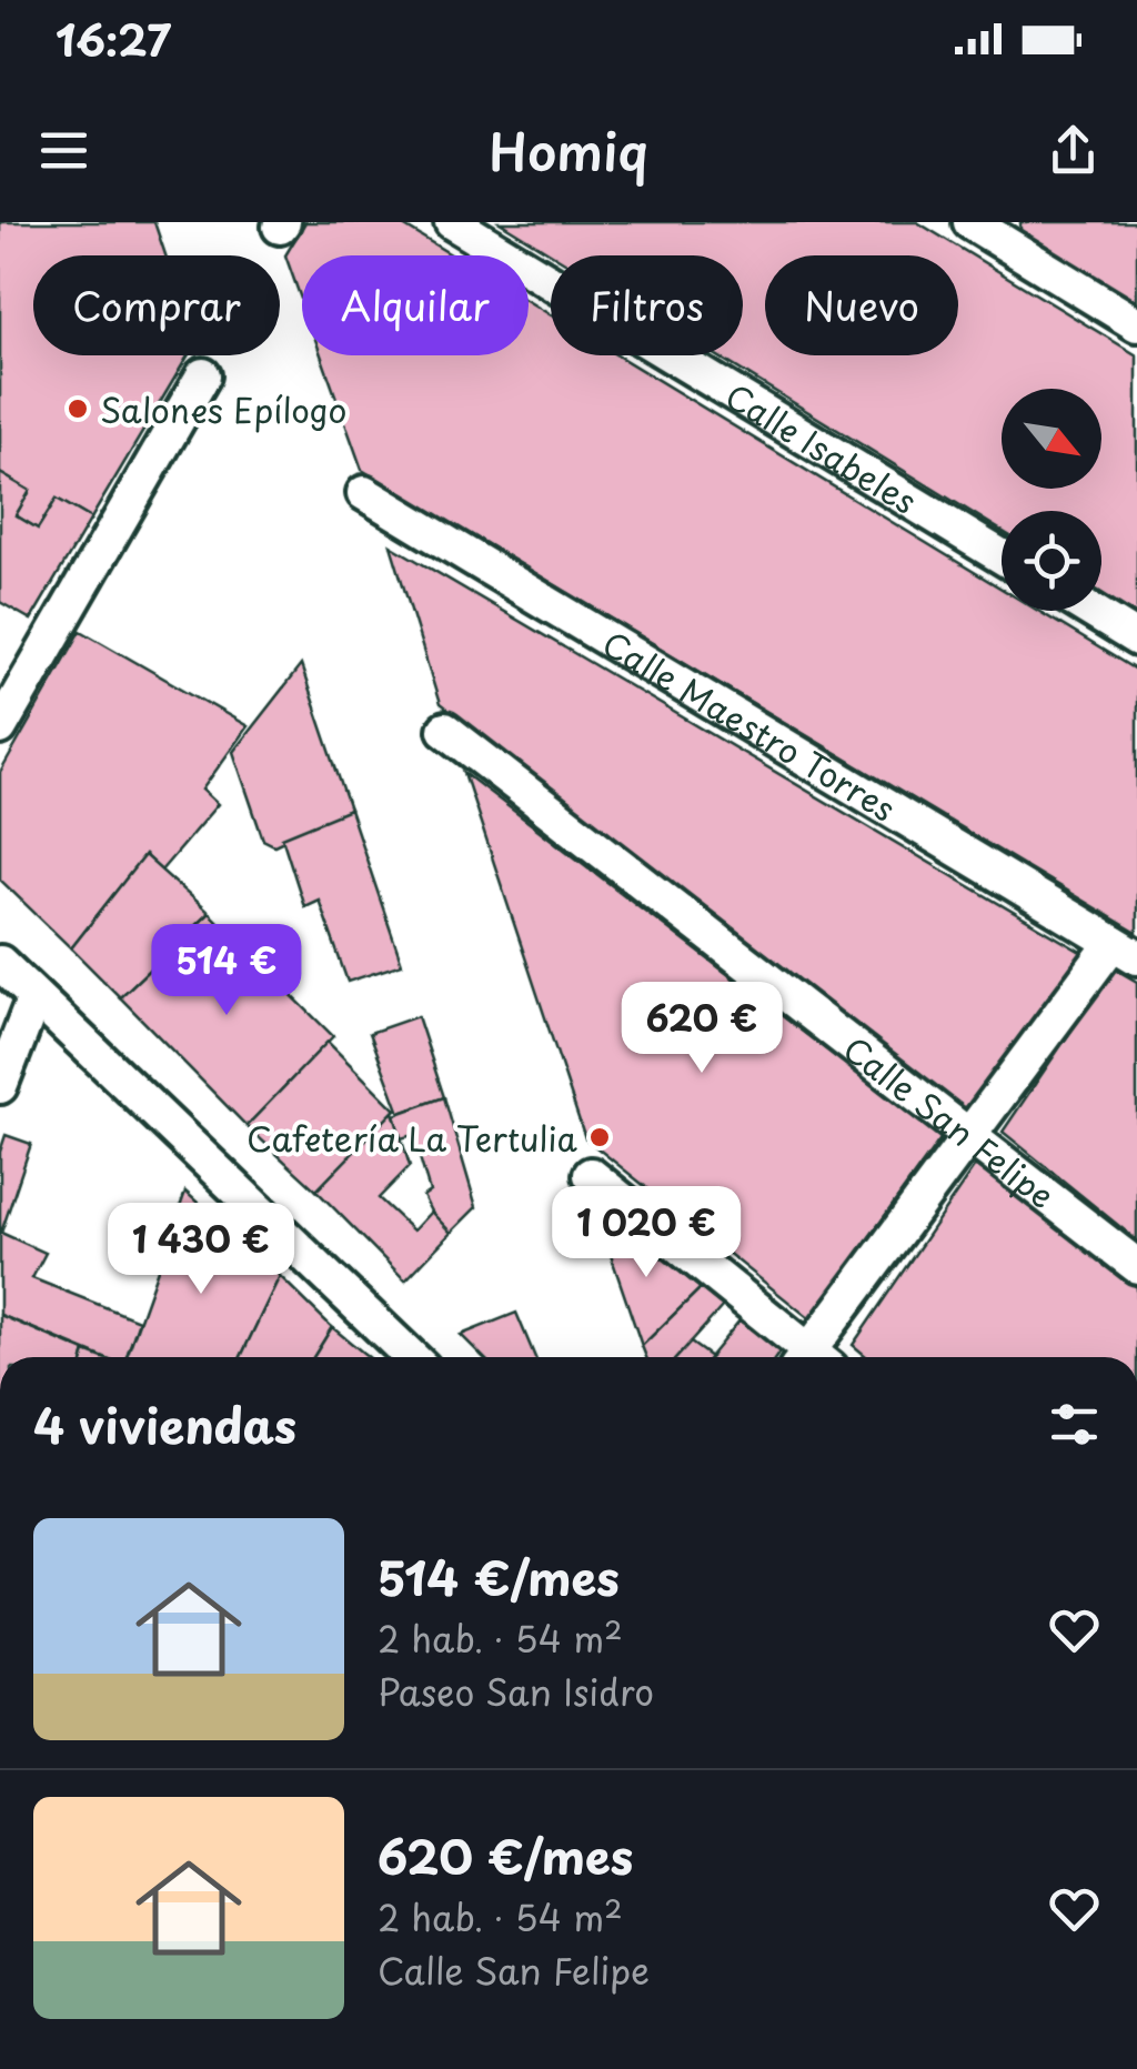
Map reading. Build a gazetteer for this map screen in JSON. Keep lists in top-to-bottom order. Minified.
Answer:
{"streets":{"street":["Calle Isabeles","Calle Maestro Torres","Calle San Felipe"]},"places":["Salones Epílogo","Cafetería La Tertulia"],"north":"bottom right","page":{"status":"16:27","header":"Homiq","chip":["Comprar","Alquilar","Filtros","Nuevo"],"price":["514 €","620 €","1 020 €","1 430 €"],"heading":"4 viviendas","list":[{"name":"514 €/mes","note":"2 hab. · 54 m² · Paseo San Isidro"},{"name":"620 €/mes","note":"2 hab. · 54 m² · Calle San Felipe"}]}}
